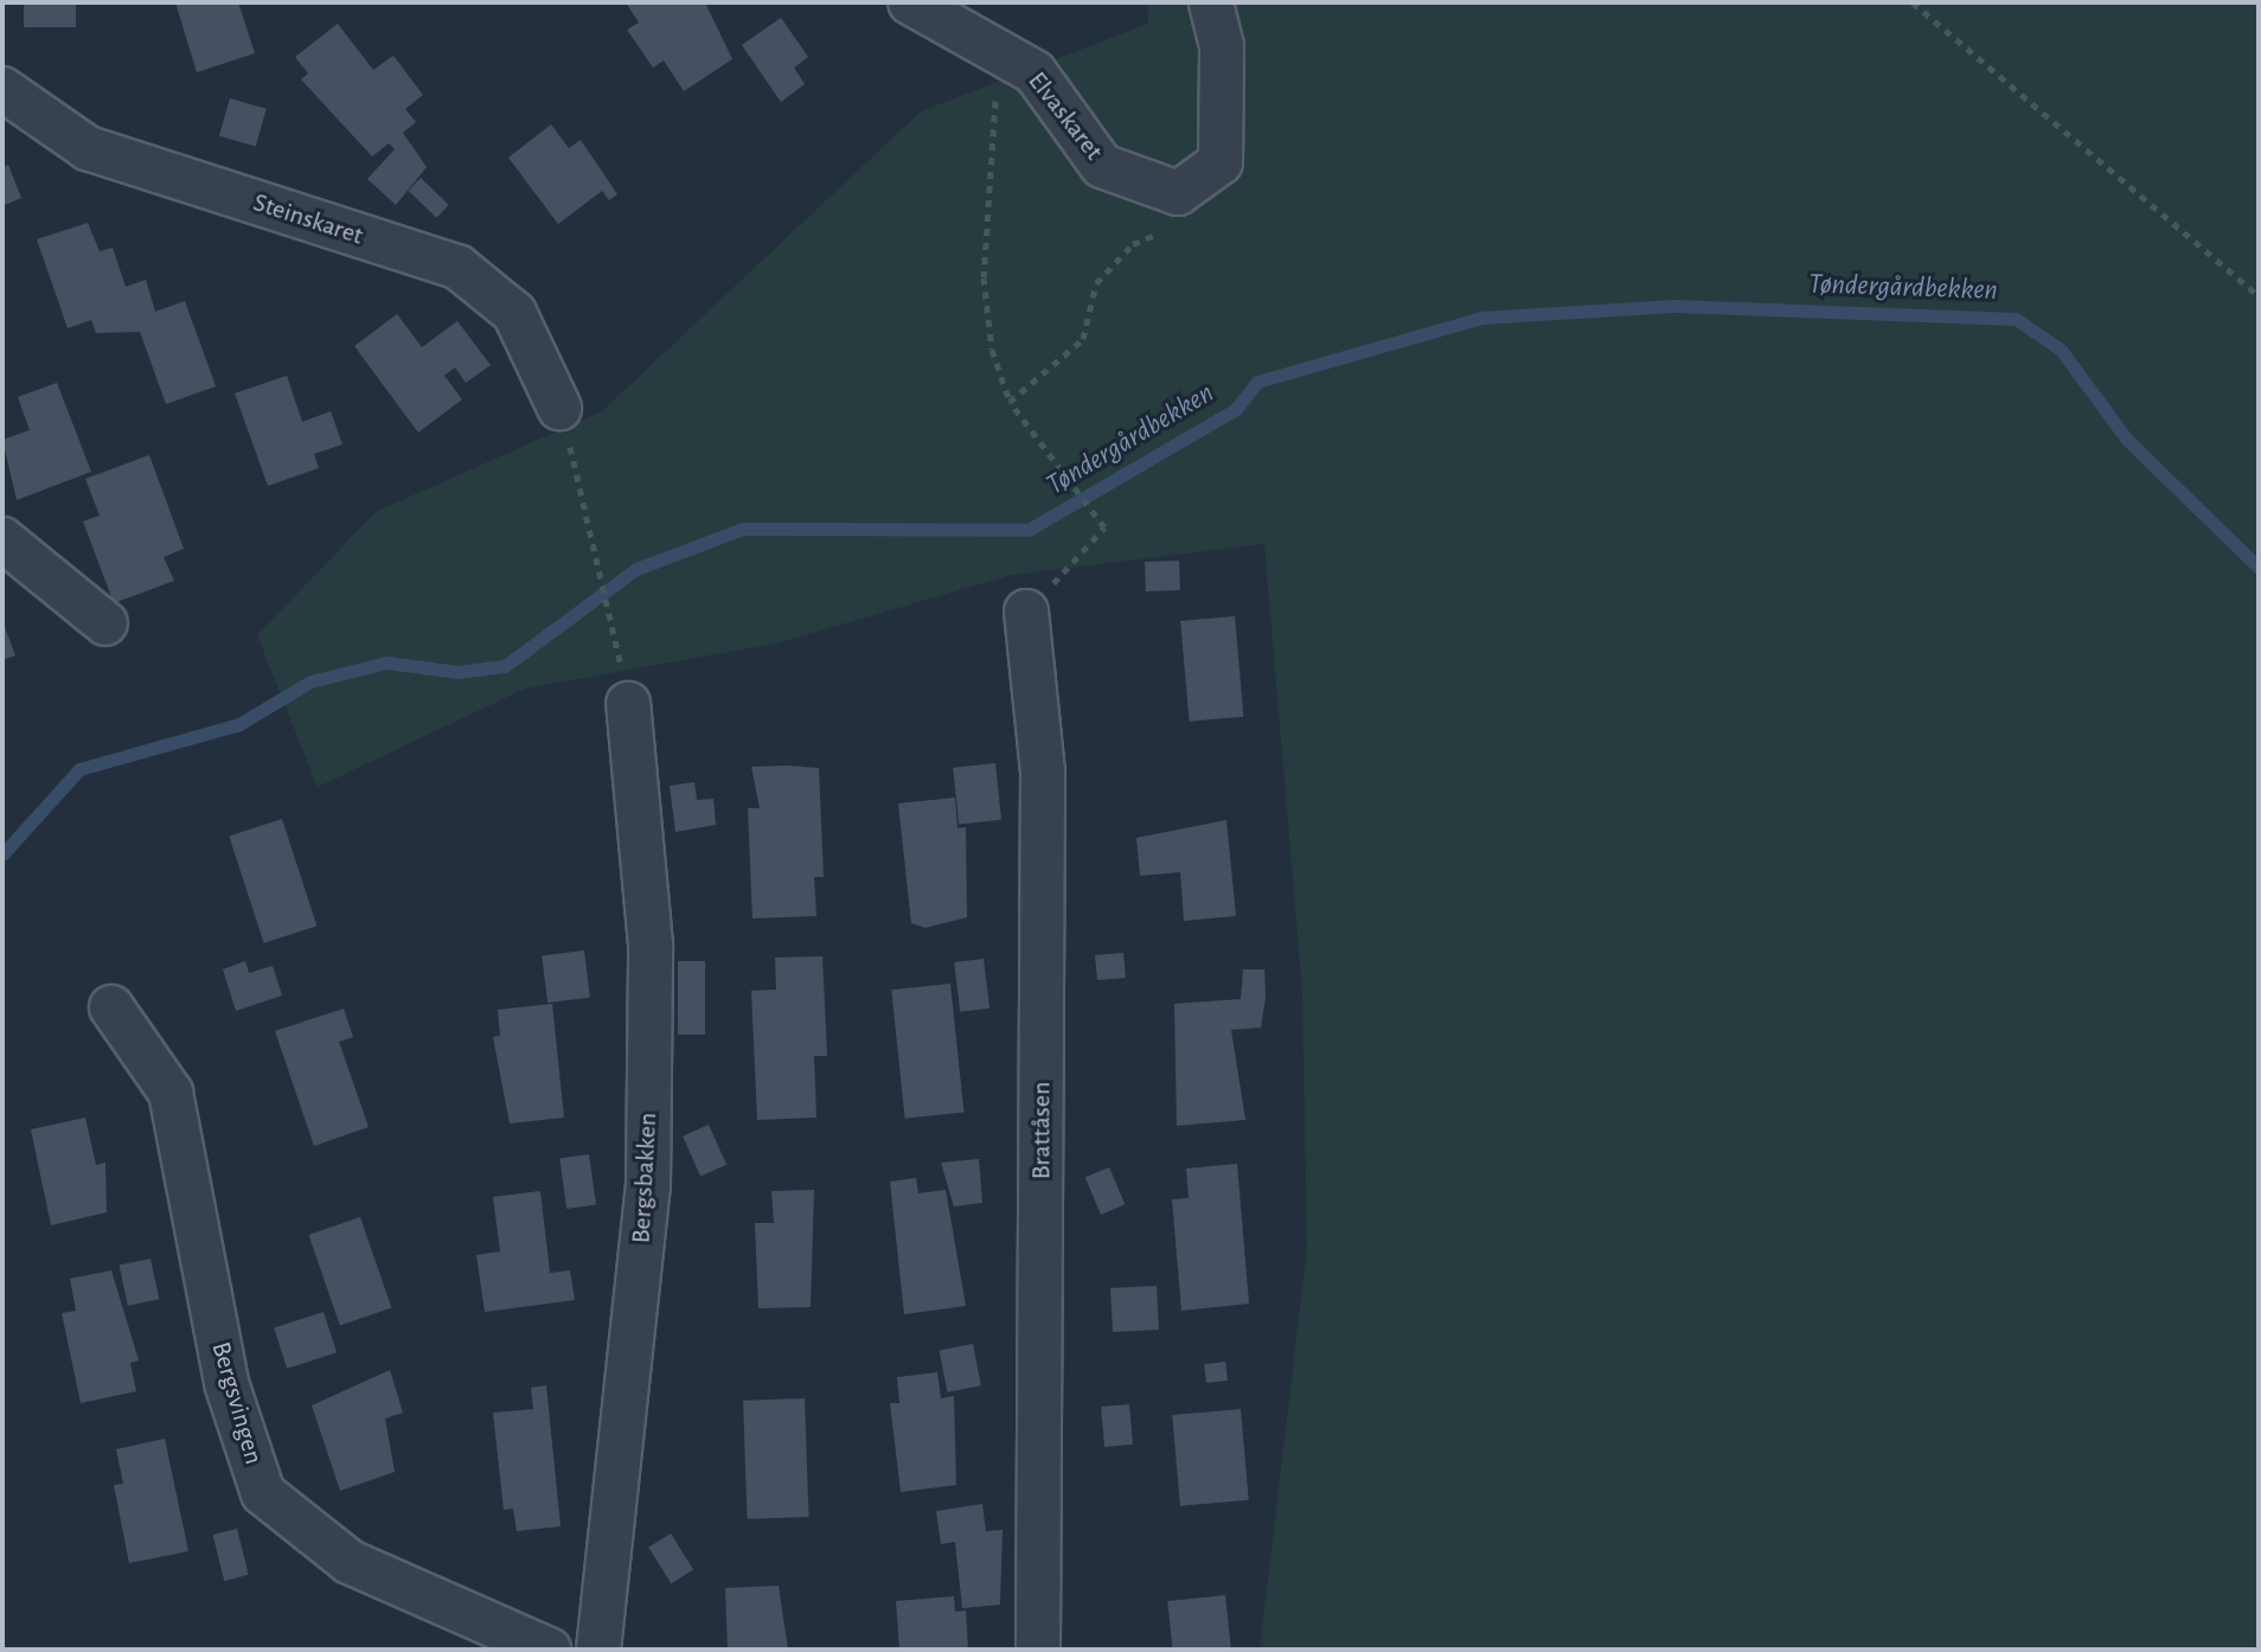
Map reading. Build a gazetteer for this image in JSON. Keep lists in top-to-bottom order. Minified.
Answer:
{"streets":{"street":["Elvaskaret","Steinskaret","Brattåsen","Bergsbakken","Bergsvingen"]},"water":["Tøndergårdbekken"]}
